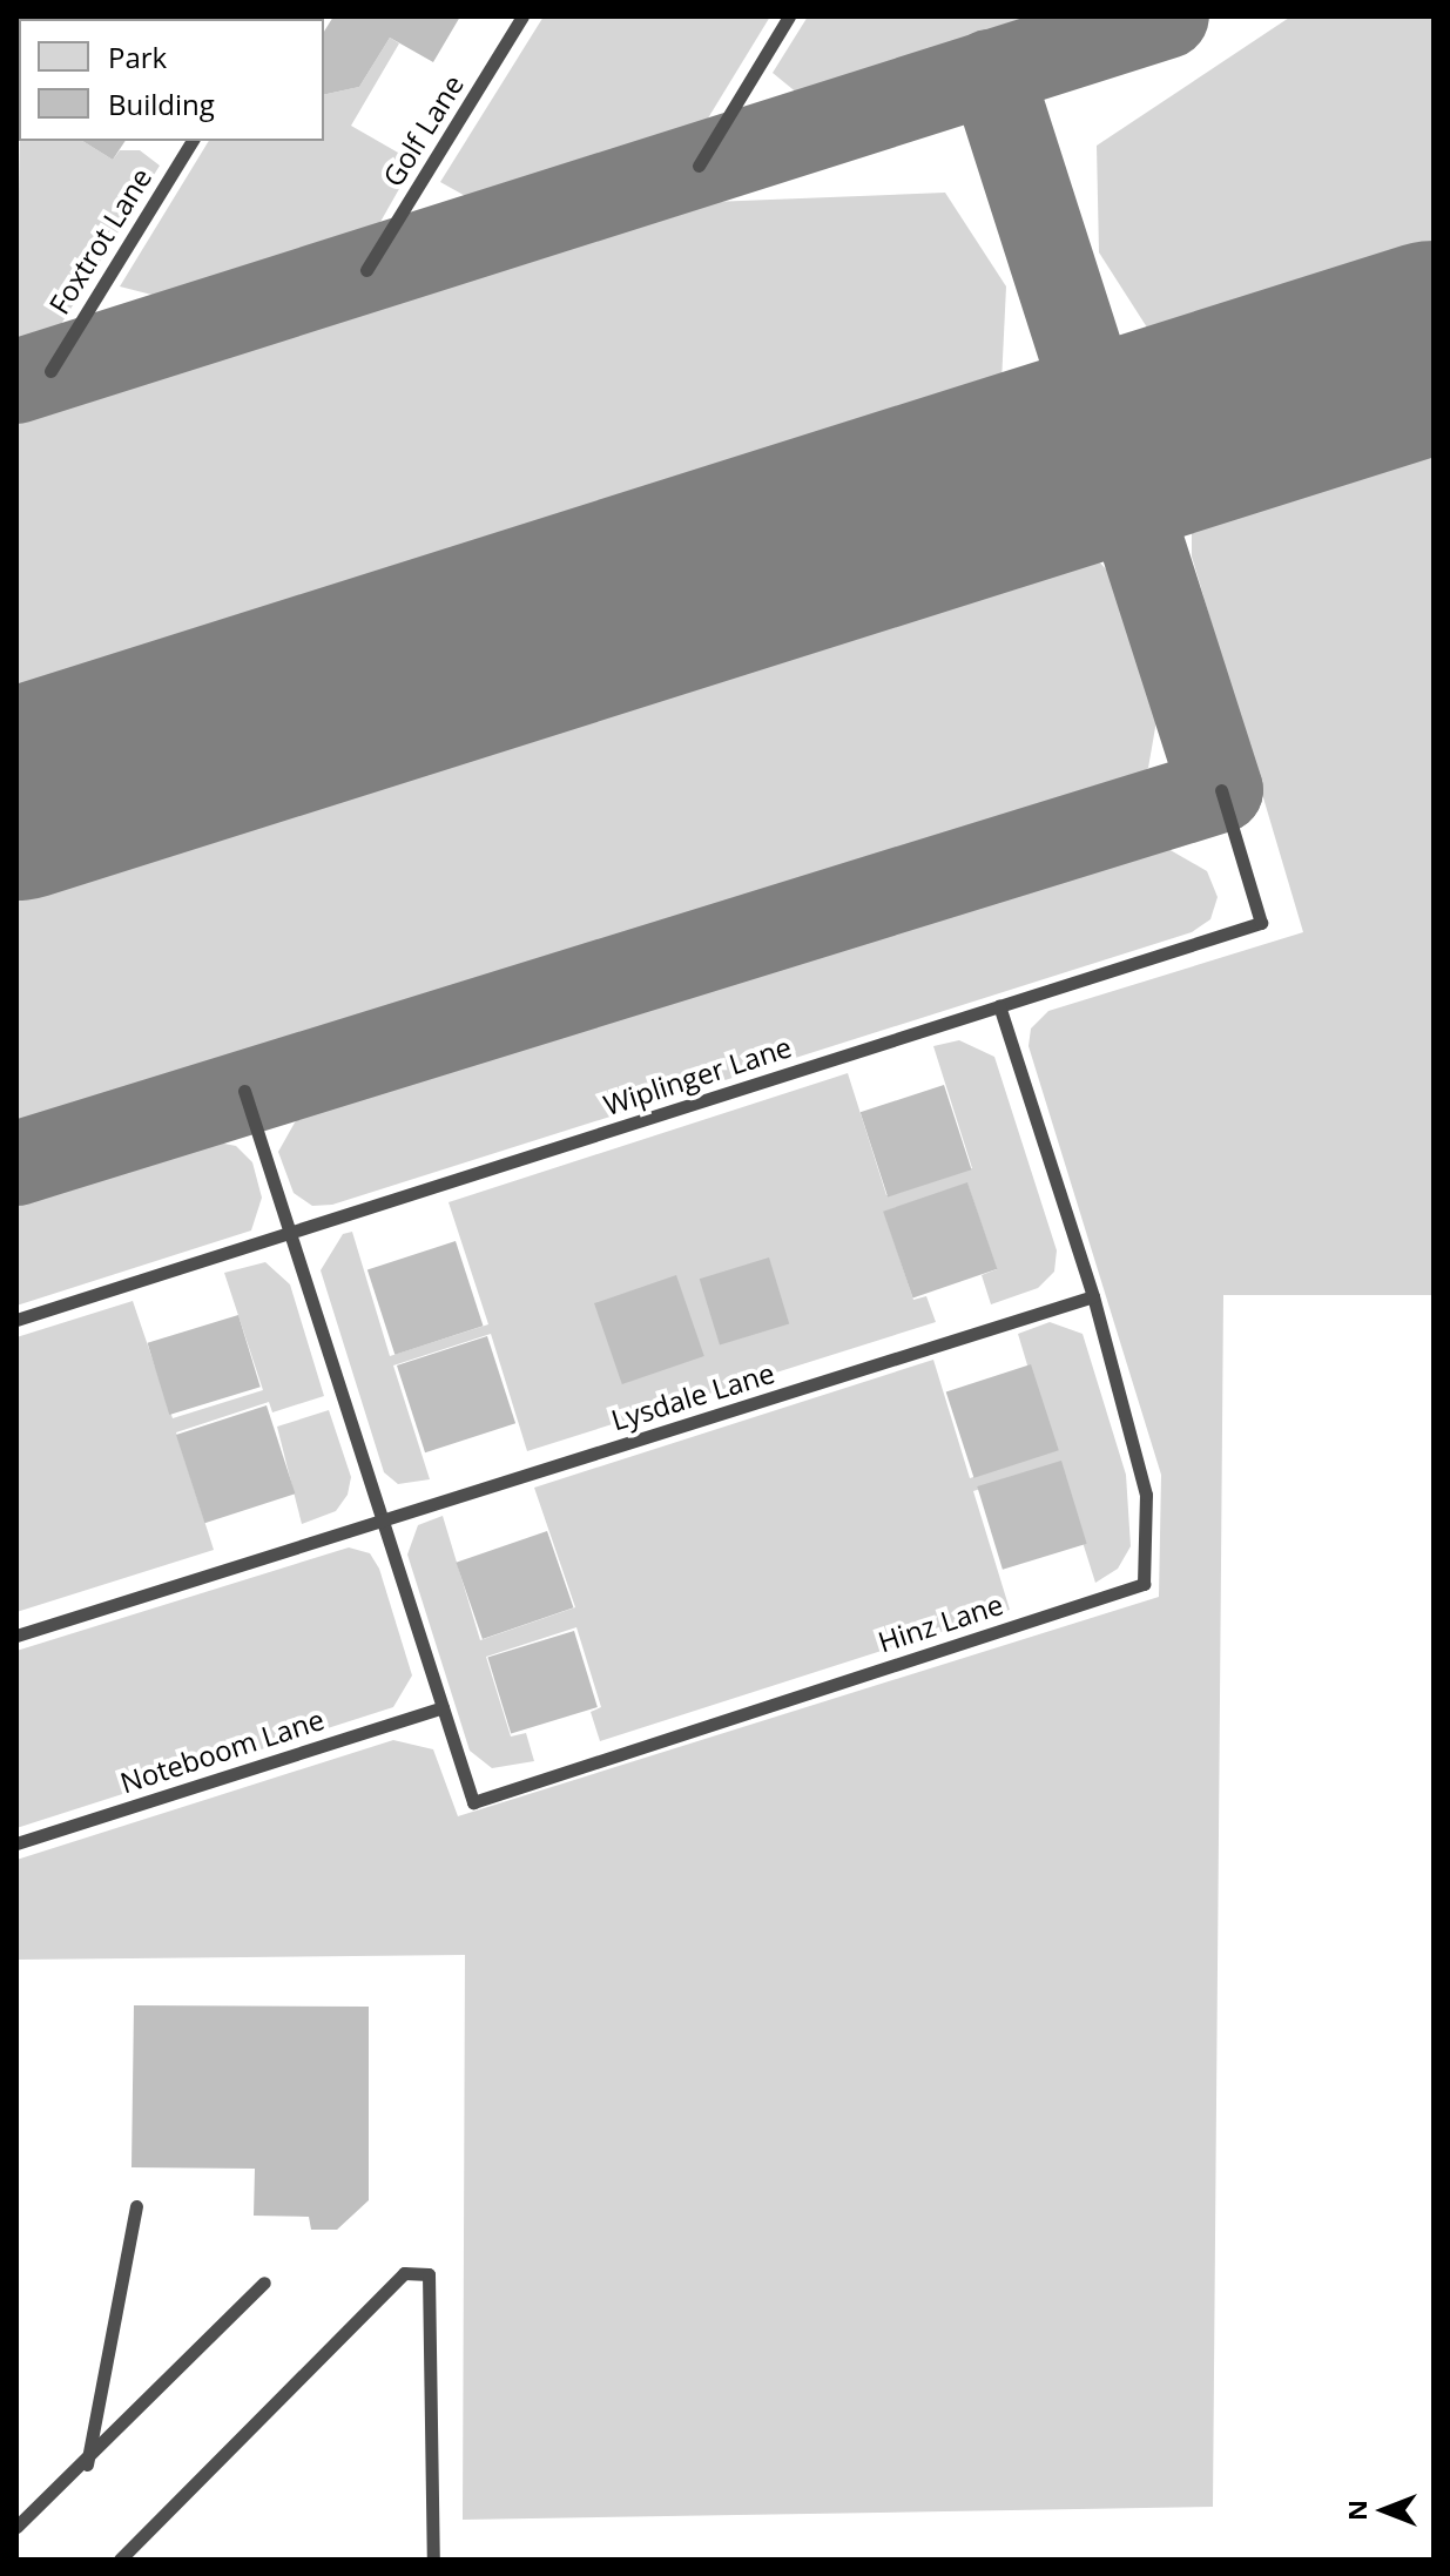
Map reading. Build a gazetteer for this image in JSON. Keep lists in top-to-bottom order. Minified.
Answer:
{"streets":{"lane":["Golf Lane","Foxtrot Lane","Wiplinger Lane","Lysdale Lane","Hinz Lane","Noteboom Lane"]},"crossings":[["Lysdale Lane","Hinz Lane"],["Hinz Lane","Noteboom Lane"]],"legend":["Park","Building"],"north":"left"}
